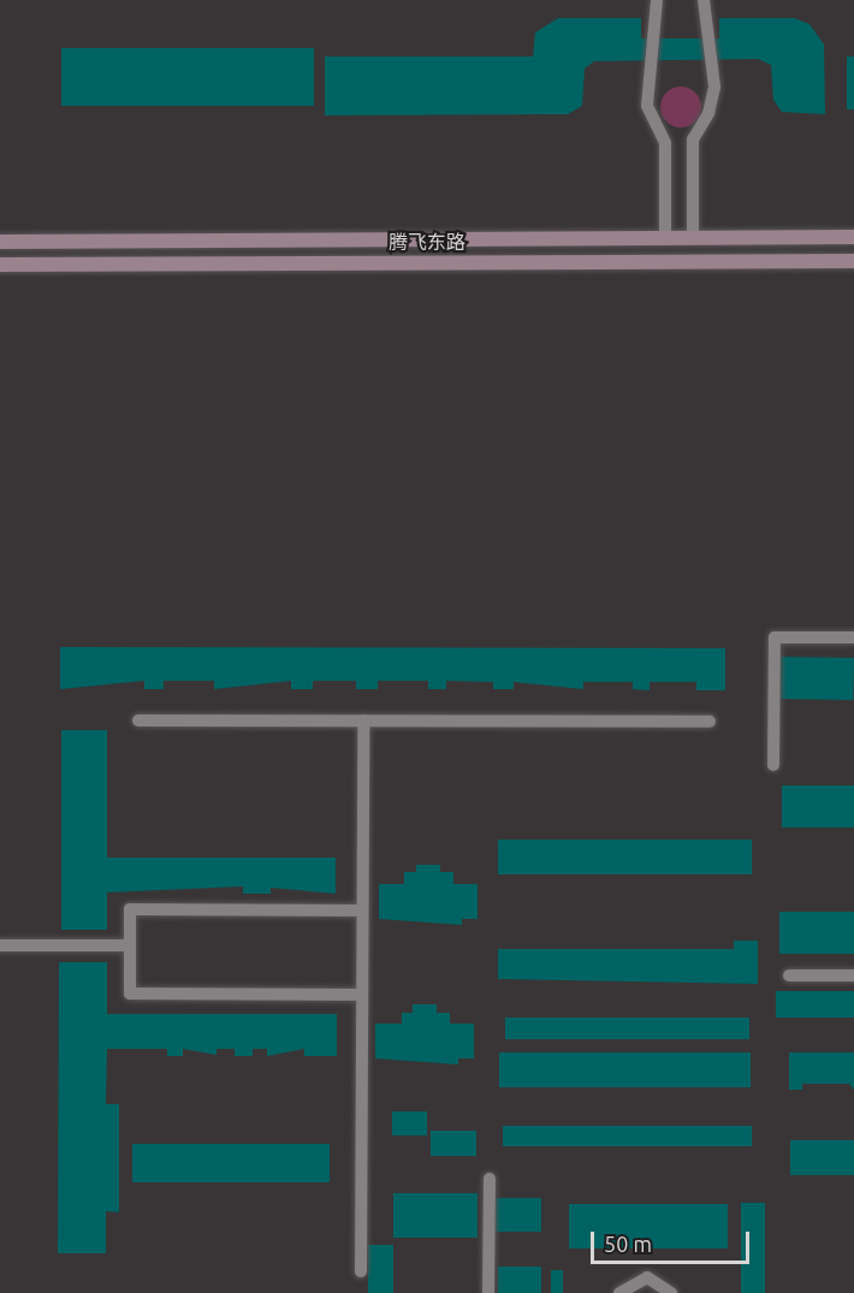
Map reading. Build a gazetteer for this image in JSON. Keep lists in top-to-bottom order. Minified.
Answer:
{"streets":{"street":["腾飞东路"]},"scale_bar":"50 m"}
